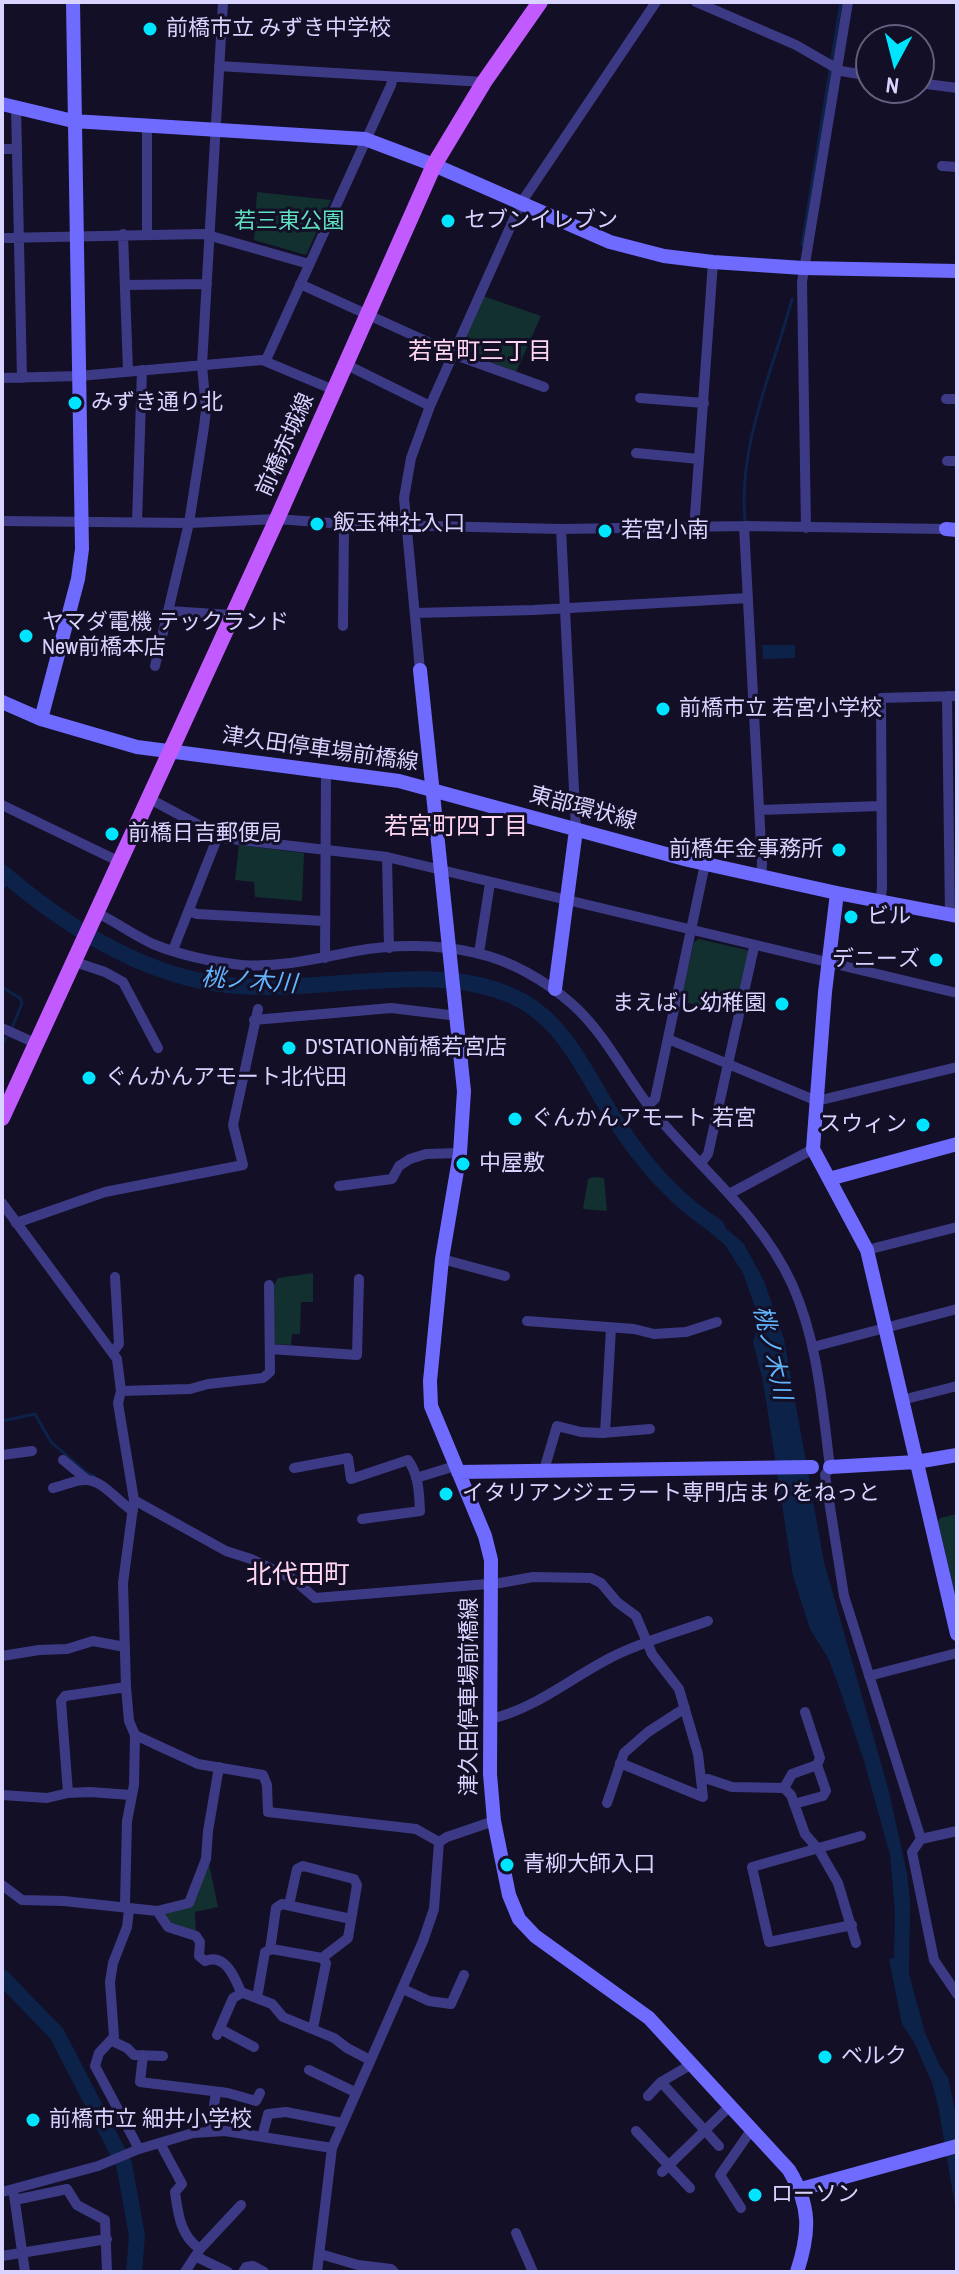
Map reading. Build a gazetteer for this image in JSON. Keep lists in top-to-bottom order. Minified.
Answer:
{"streets":{"main road":["前橋赤城線"],"street":["津久田停車場前橋線","東部環状線"]},"crossings":[["前橋赤城線","津久田停車場前橋線"],["津久田停車場前橋線","東部環状線"]],"districts":["若宮町三丁目","若宮町四丁目","北代田町"],"water":["桃ノ木川"],"parks":["若三東公園"],"places":["前橋市立 みずき中学校","セブンイレブン","みずき通り北","飯玉神社入口","若宮小南","ヤマダ電機 テックランド New前橋本店","前橋市立 若宮小学校","前橋日吉郵便局","前橋年金事務所","ビル","デニーズ","まえばし幼稚園","D'STATION前橋若宮店","ぐんかんアモート北代田","ぐんかんアモート 若宮","スウィン","中屋敷","イタリアンジェラート専門店まりをねっと","青柳大師入口","ベルク","前橋市立 細井小学校","ローソン"],"north":"bottom"}
